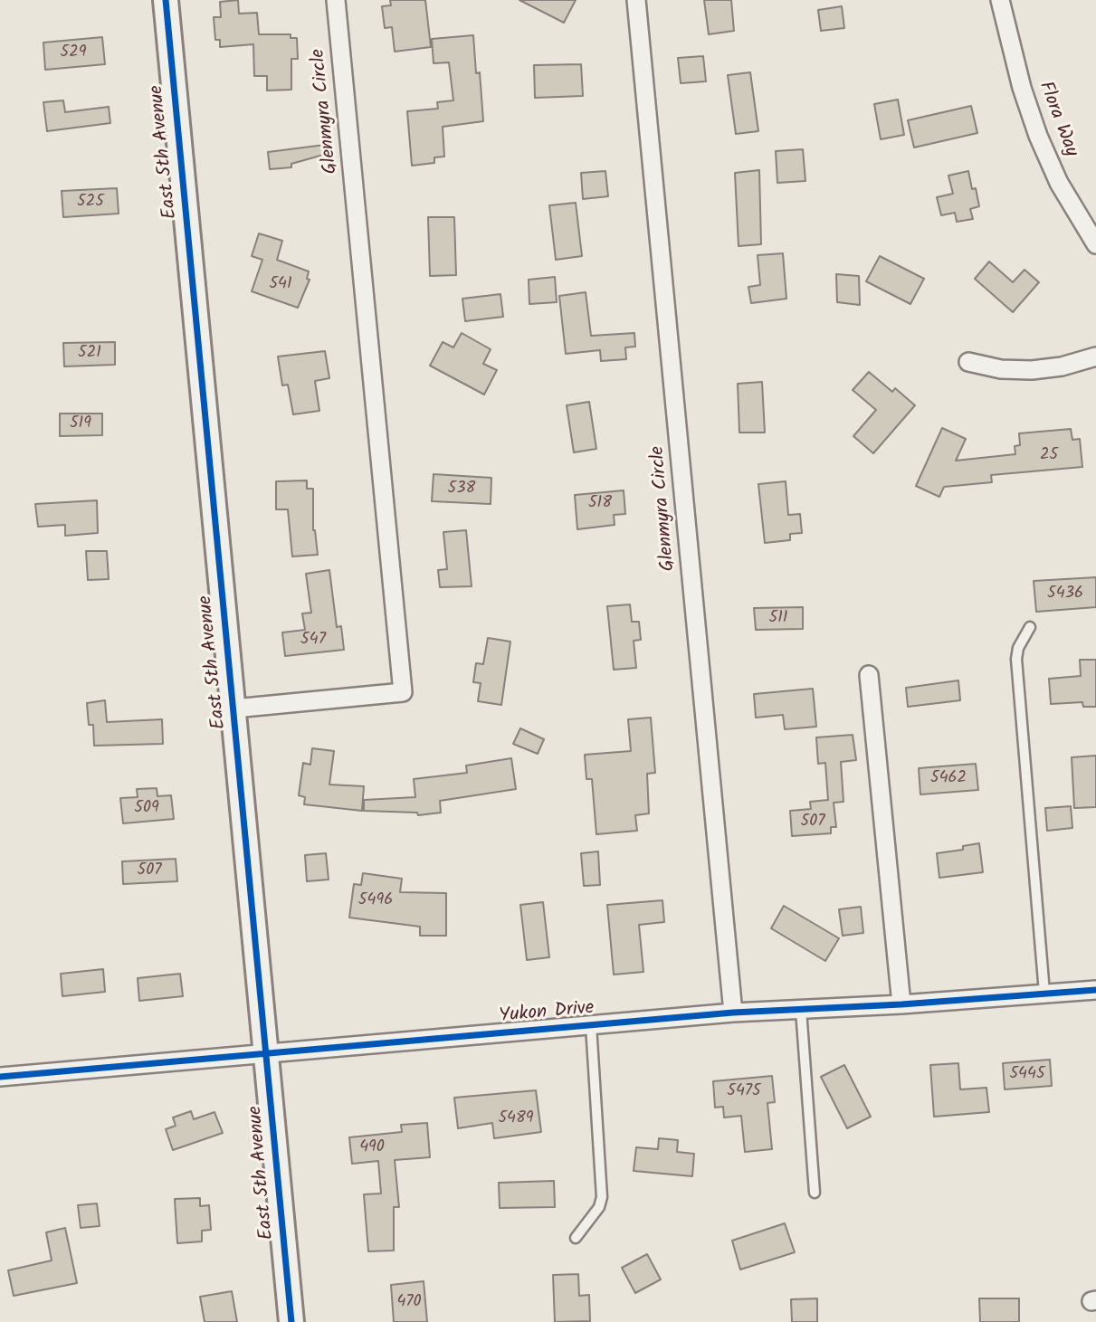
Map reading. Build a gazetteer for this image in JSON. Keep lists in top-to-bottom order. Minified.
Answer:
{"streets":{"street":["Glenmyra Circle","Flora Way","East 5th Avenue","Yukon Drive"]},"crossings":[["Glenmyra Circle","East 5th Avenue"],["Glenmyra Circle","Yukon Drive"],["East 5th Avenue","Yukon Drive"]],"house_numbers":["529","525","541","521","519","25","538","518","5436","511","547","5462","509","507","507","5496","5445","5475","5489","490","470"]}
